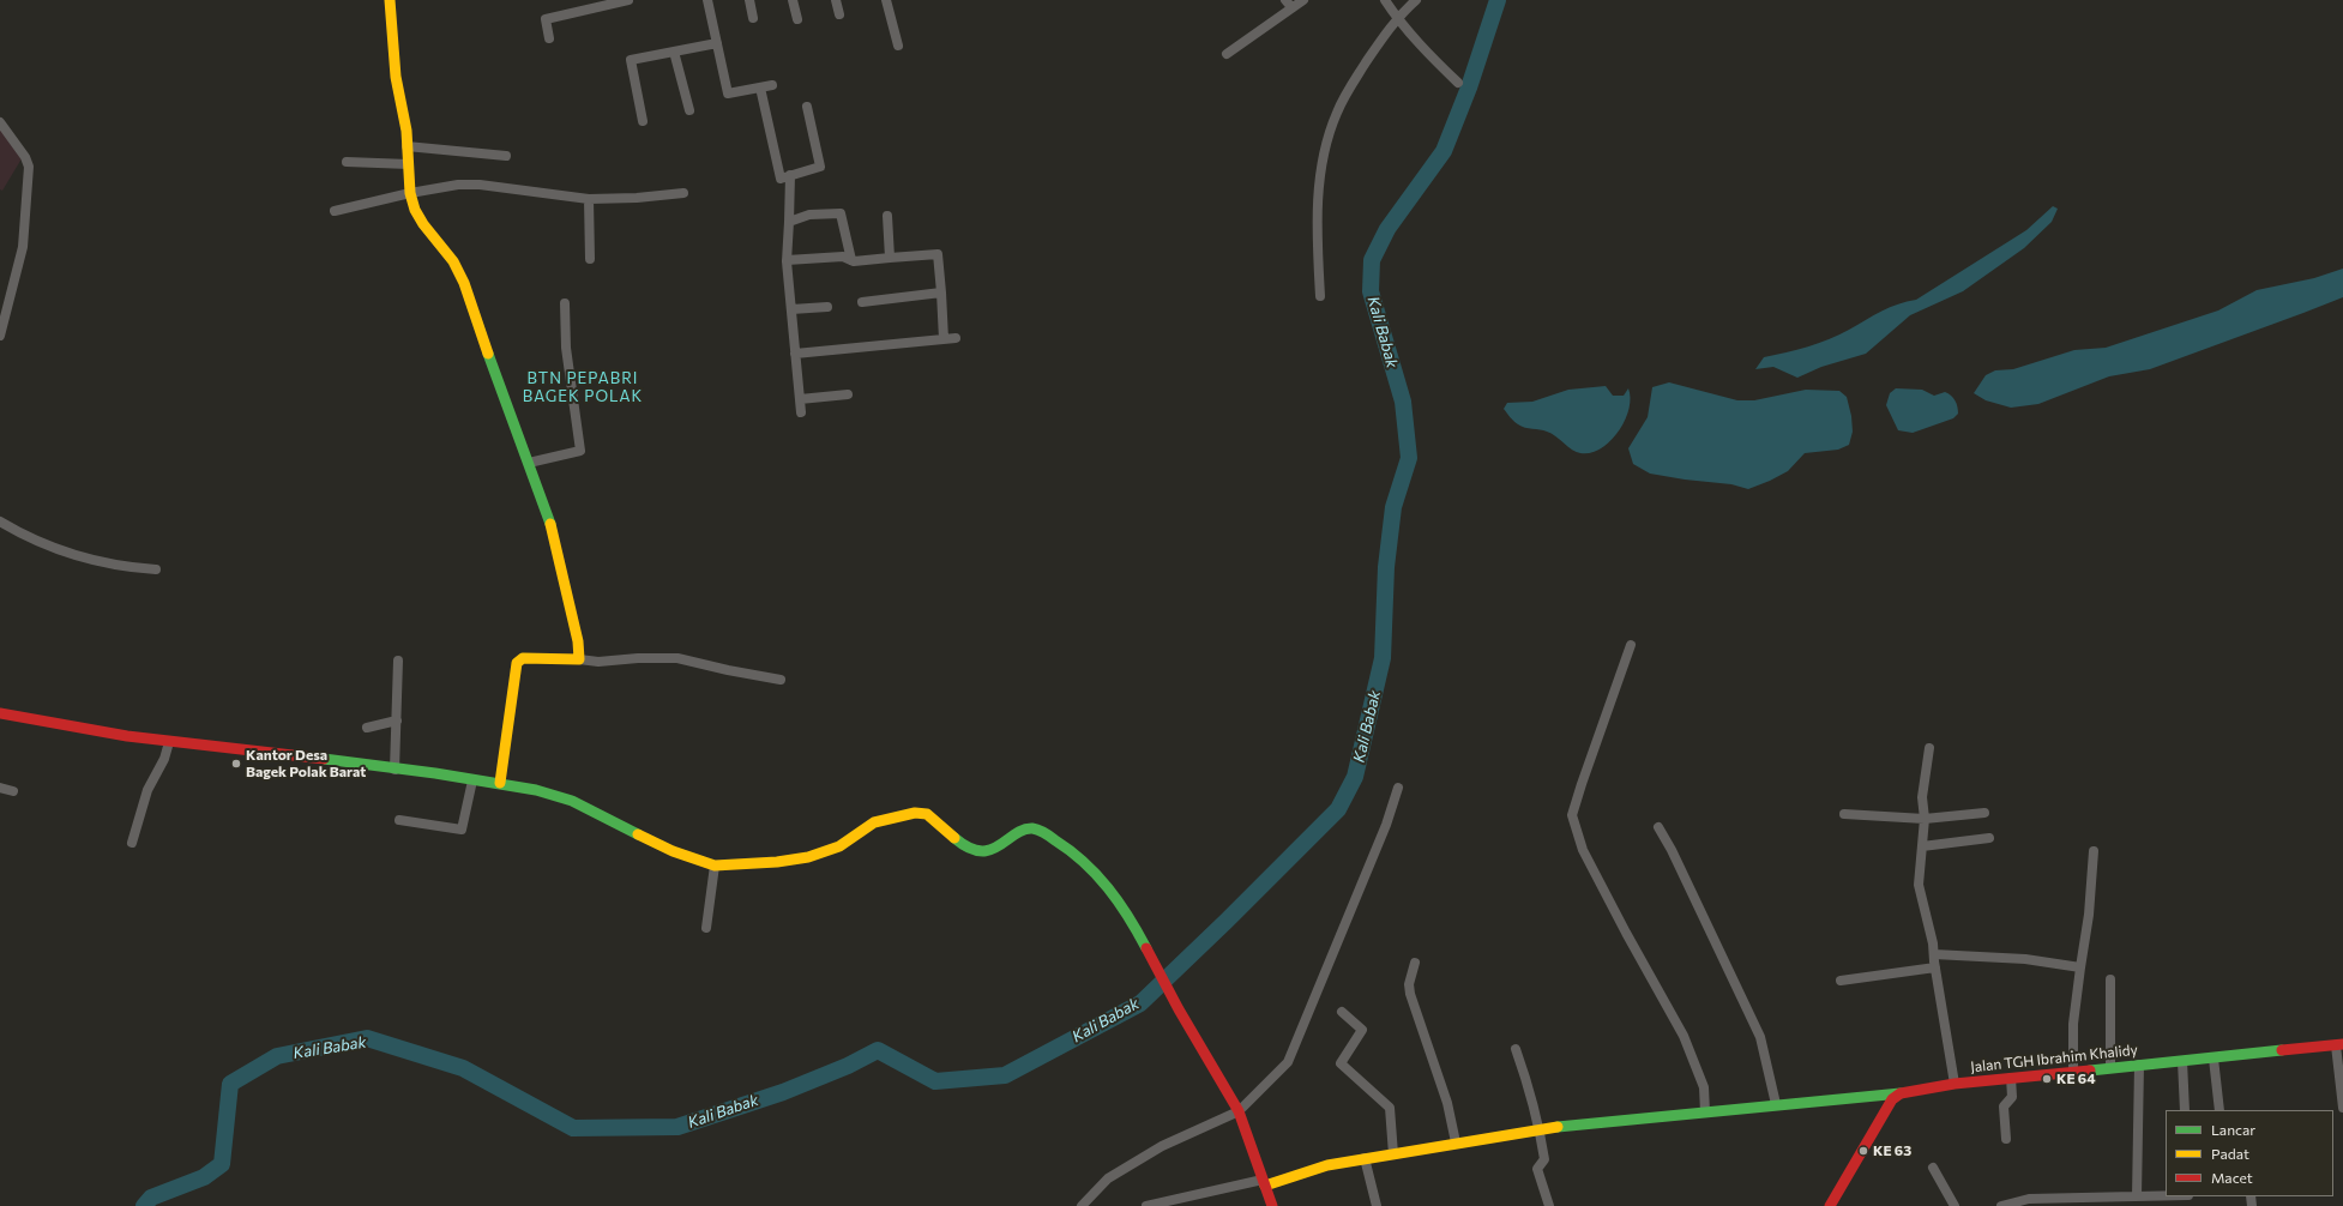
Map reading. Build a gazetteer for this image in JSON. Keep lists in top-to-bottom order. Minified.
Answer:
{"streets":{"street":["Jalan TGH Ibrahim Khalidy"]},"districts":["BTN PEPABRI BAGEK POLAK"],"water":["Kali Babak"],"places":["Kantor Desa Bagek Polak Barat","KE 64","KE 63"],"legend":["Lancar","Padat","Macet"]}
